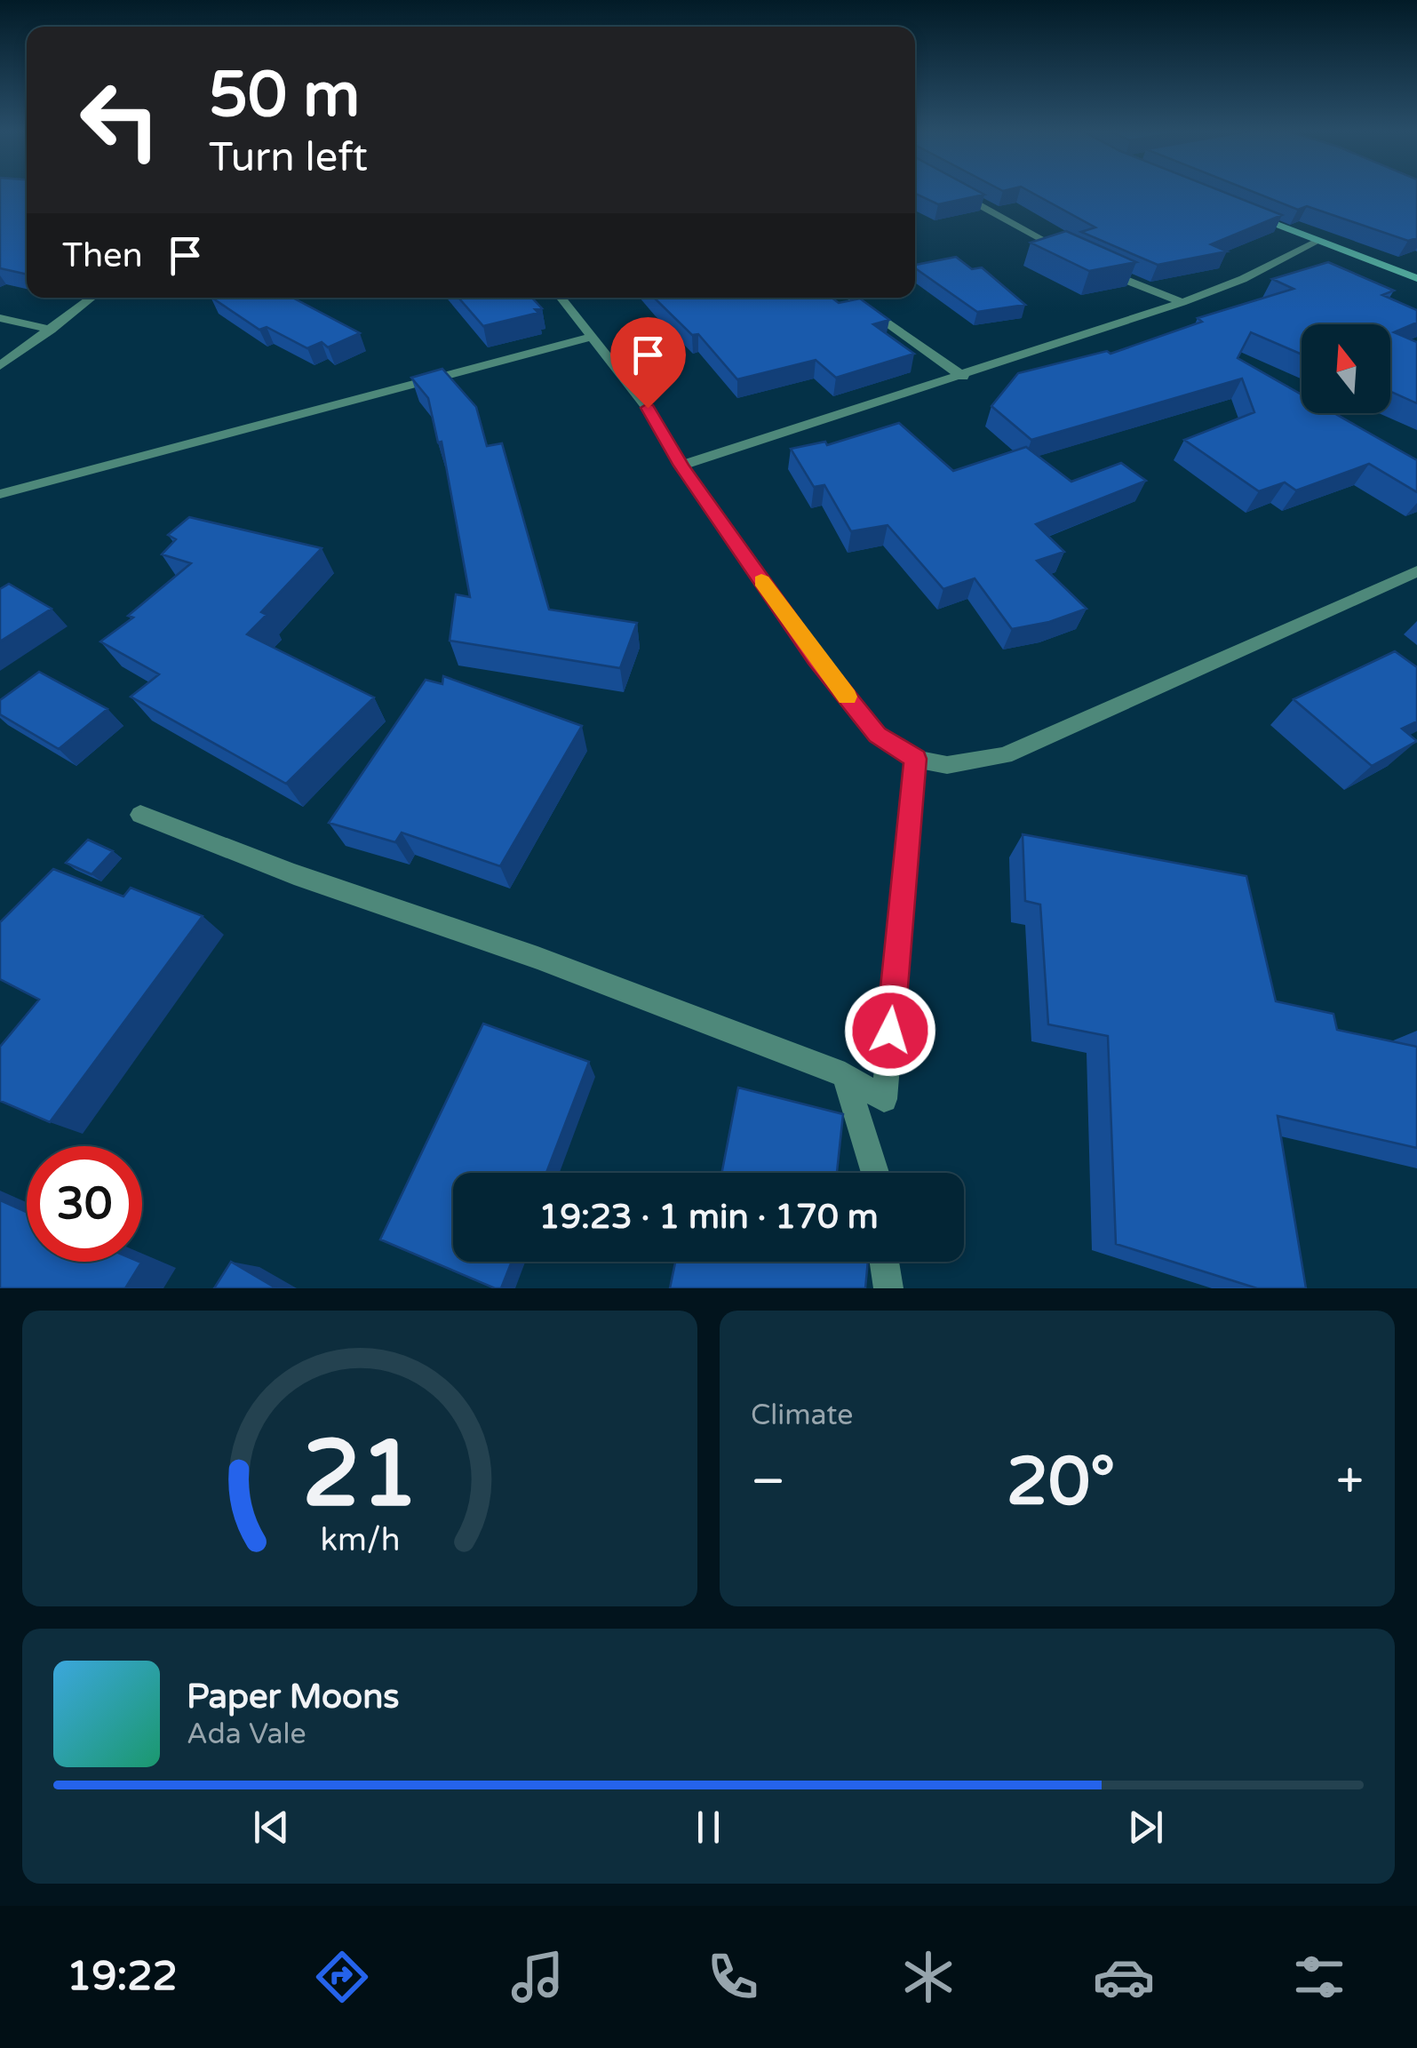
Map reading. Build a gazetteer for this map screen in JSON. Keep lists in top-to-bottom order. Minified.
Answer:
{"north":"top","page":{"turn":["50 m","Turn left"],"then":"Then","limit":"30","trip":"19:23 · 1 min · 170 m","tile":"Climate","heat":["−","20°","+"],"song":["Paper Moons","Ada Vale"],"tabs":"19:22","gauge":["21","km/h"]}}
